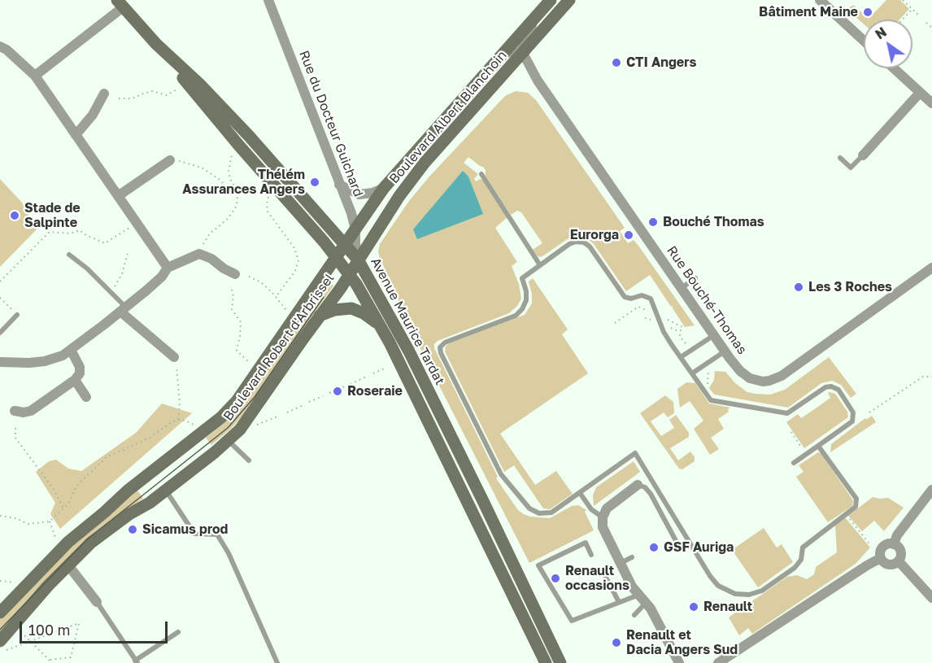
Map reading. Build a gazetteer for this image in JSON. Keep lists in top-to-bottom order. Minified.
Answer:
{"streets":{"street":["Boulevard Albert Blanchoin","Rue du Docteur Guichard","Rue Bouché-Thomas","Avenue Maurice Tardat","Boulevard Robert d'Arbrissel"]},"crossings":[["Boulevard Albert Blanchoin","Rue du Docteur Guichard"],["Boulevard Albert Blanchoin","Rue Bouché-Thomas"],["Boulevard Albert Blanchoin","Avenue Maurice Tardat"],["Boulevard Albert Blanchoin","Boulevard Robert d'Arbrissel"],["Rue du Docteur Guichard","Avenue Maurice Tardat"],["Rue du Docteur Guichard","Boulevard Robert d'Arbrissel"],["Avenue Maurice Tardat","Boulevard Robert d'Arbrissel"]],"places":["Bâtiment Maine","CTI Angers","Thélém Assurances Angers","Stade de Salpinte","Bouché Thomas","Eurorga","Les 3 Roches","Roseraie","Sicamus prod","GSF Auriga","Renault occasions","Renault","Renault et Dacia Angers Sud"],"scale_bar":"100 m","north":"top left"}
